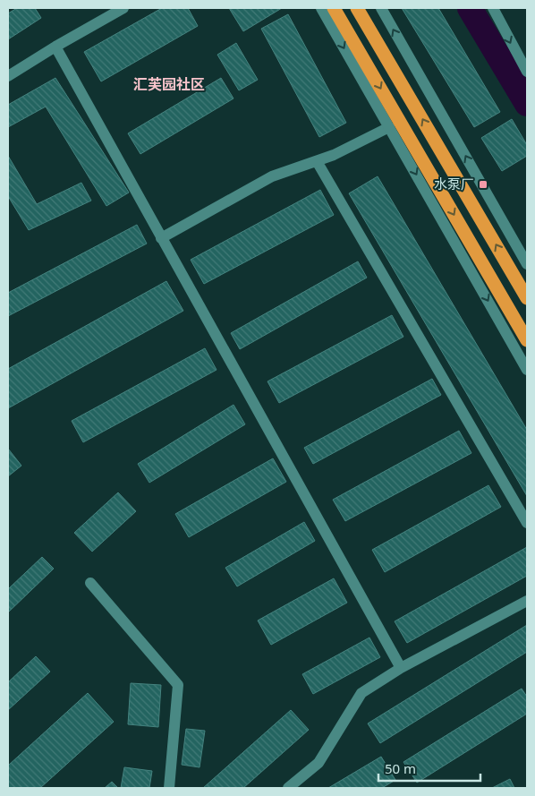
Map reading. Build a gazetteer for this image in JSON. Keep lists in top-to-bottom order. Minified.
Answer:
{"districts":["汇芙园社区"],"places":{"transit":["水泵厂"]},"scale_bar":"50 m"}
